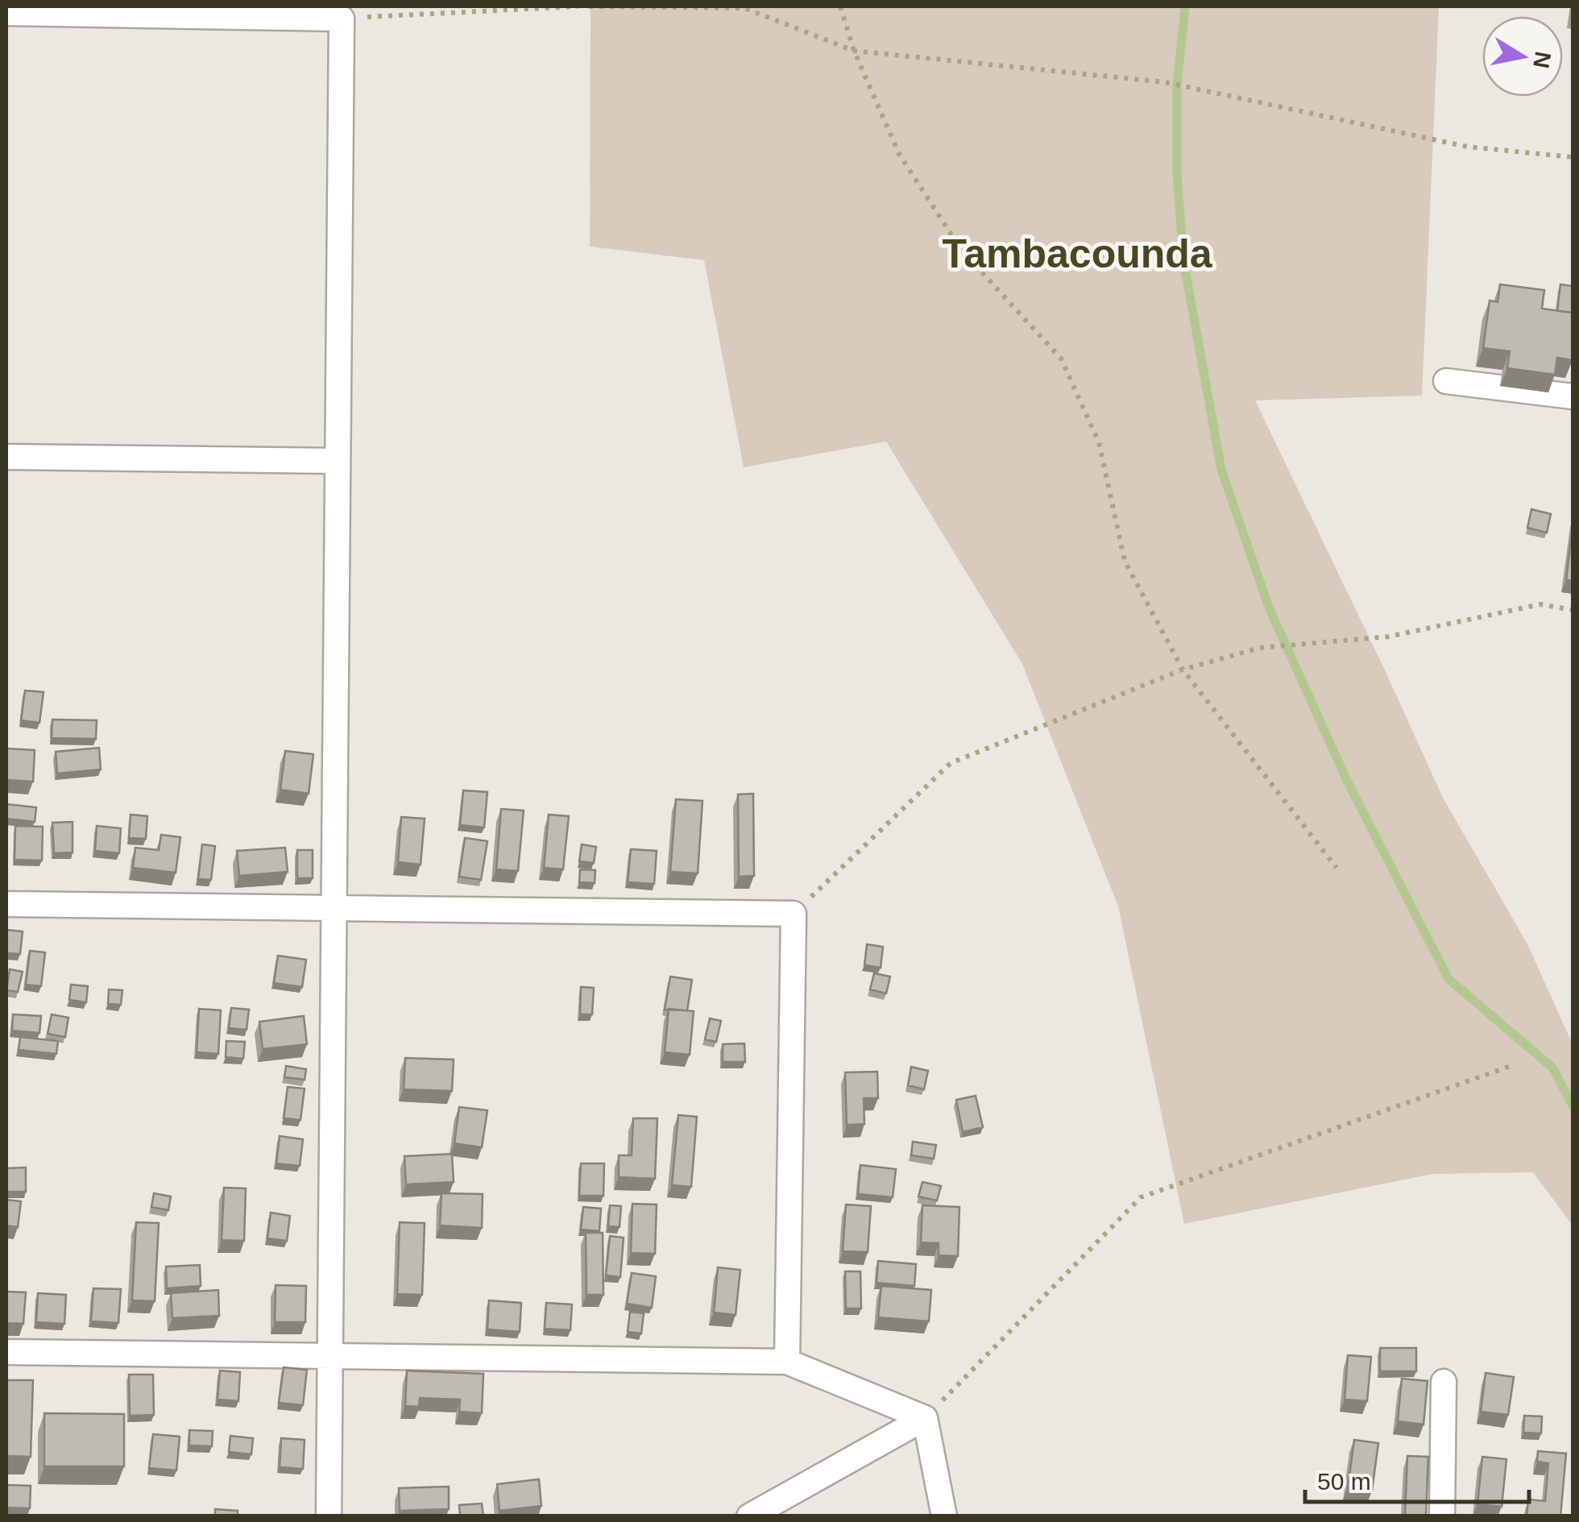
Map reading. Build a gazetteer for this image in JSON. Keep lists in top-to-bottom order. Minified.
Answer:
{"districts":["Tambacounda"],"scale_bar":"50 m","north":"right"}
